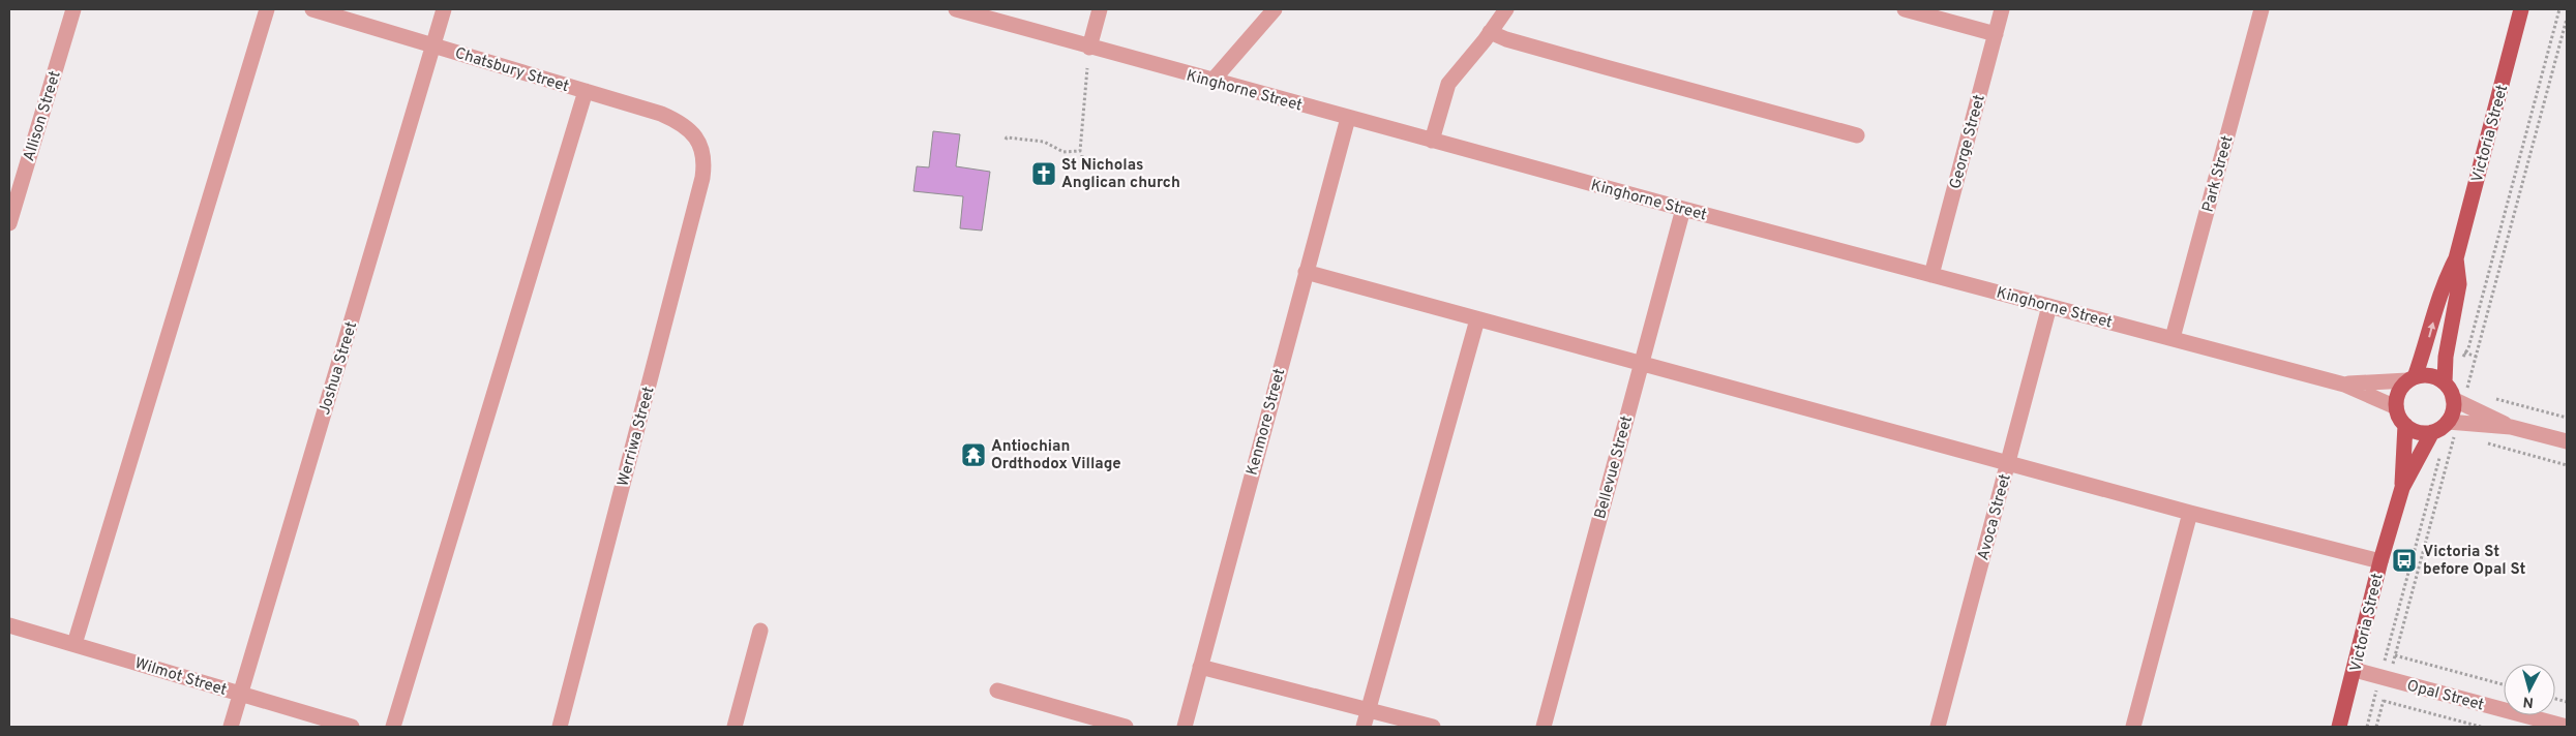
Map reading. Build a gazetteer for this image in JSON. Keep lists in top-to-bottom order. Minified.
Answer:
{"streets":{"main road":["Victoria Street"],"street":["Chatsbury Street","Kinghorne Street","Allison Street","George Street","Park Street","Joshua Street","Kenmore Street","Werriwa Street","Bellevue Street","Avoca Street","Wilmot Street","Opal Street"]},"crossings":[["Chatsbury Street","Joshua Street"],["Chatsbury Street","Werriwa Street"],["Kinghorne Street","Victoria Street"],["Kinghorne Street","George Street"],["Kinghorne Street","Park Street"],["Kinghorne Street","Kenmore Street"],["Kinghorne Street","Bellevue Street"],["Kinghorne Street","Avoca Street"],["Victoria Street","Opal Street"],["Joshua Street","Wilmot Street"]],"places":{"church":["St Nicholas Anglican church"],"temple":["Antiochian Ordthodox Village"],"bus stop":["Victoria St before Opal St"]},"north":"bottom"}
